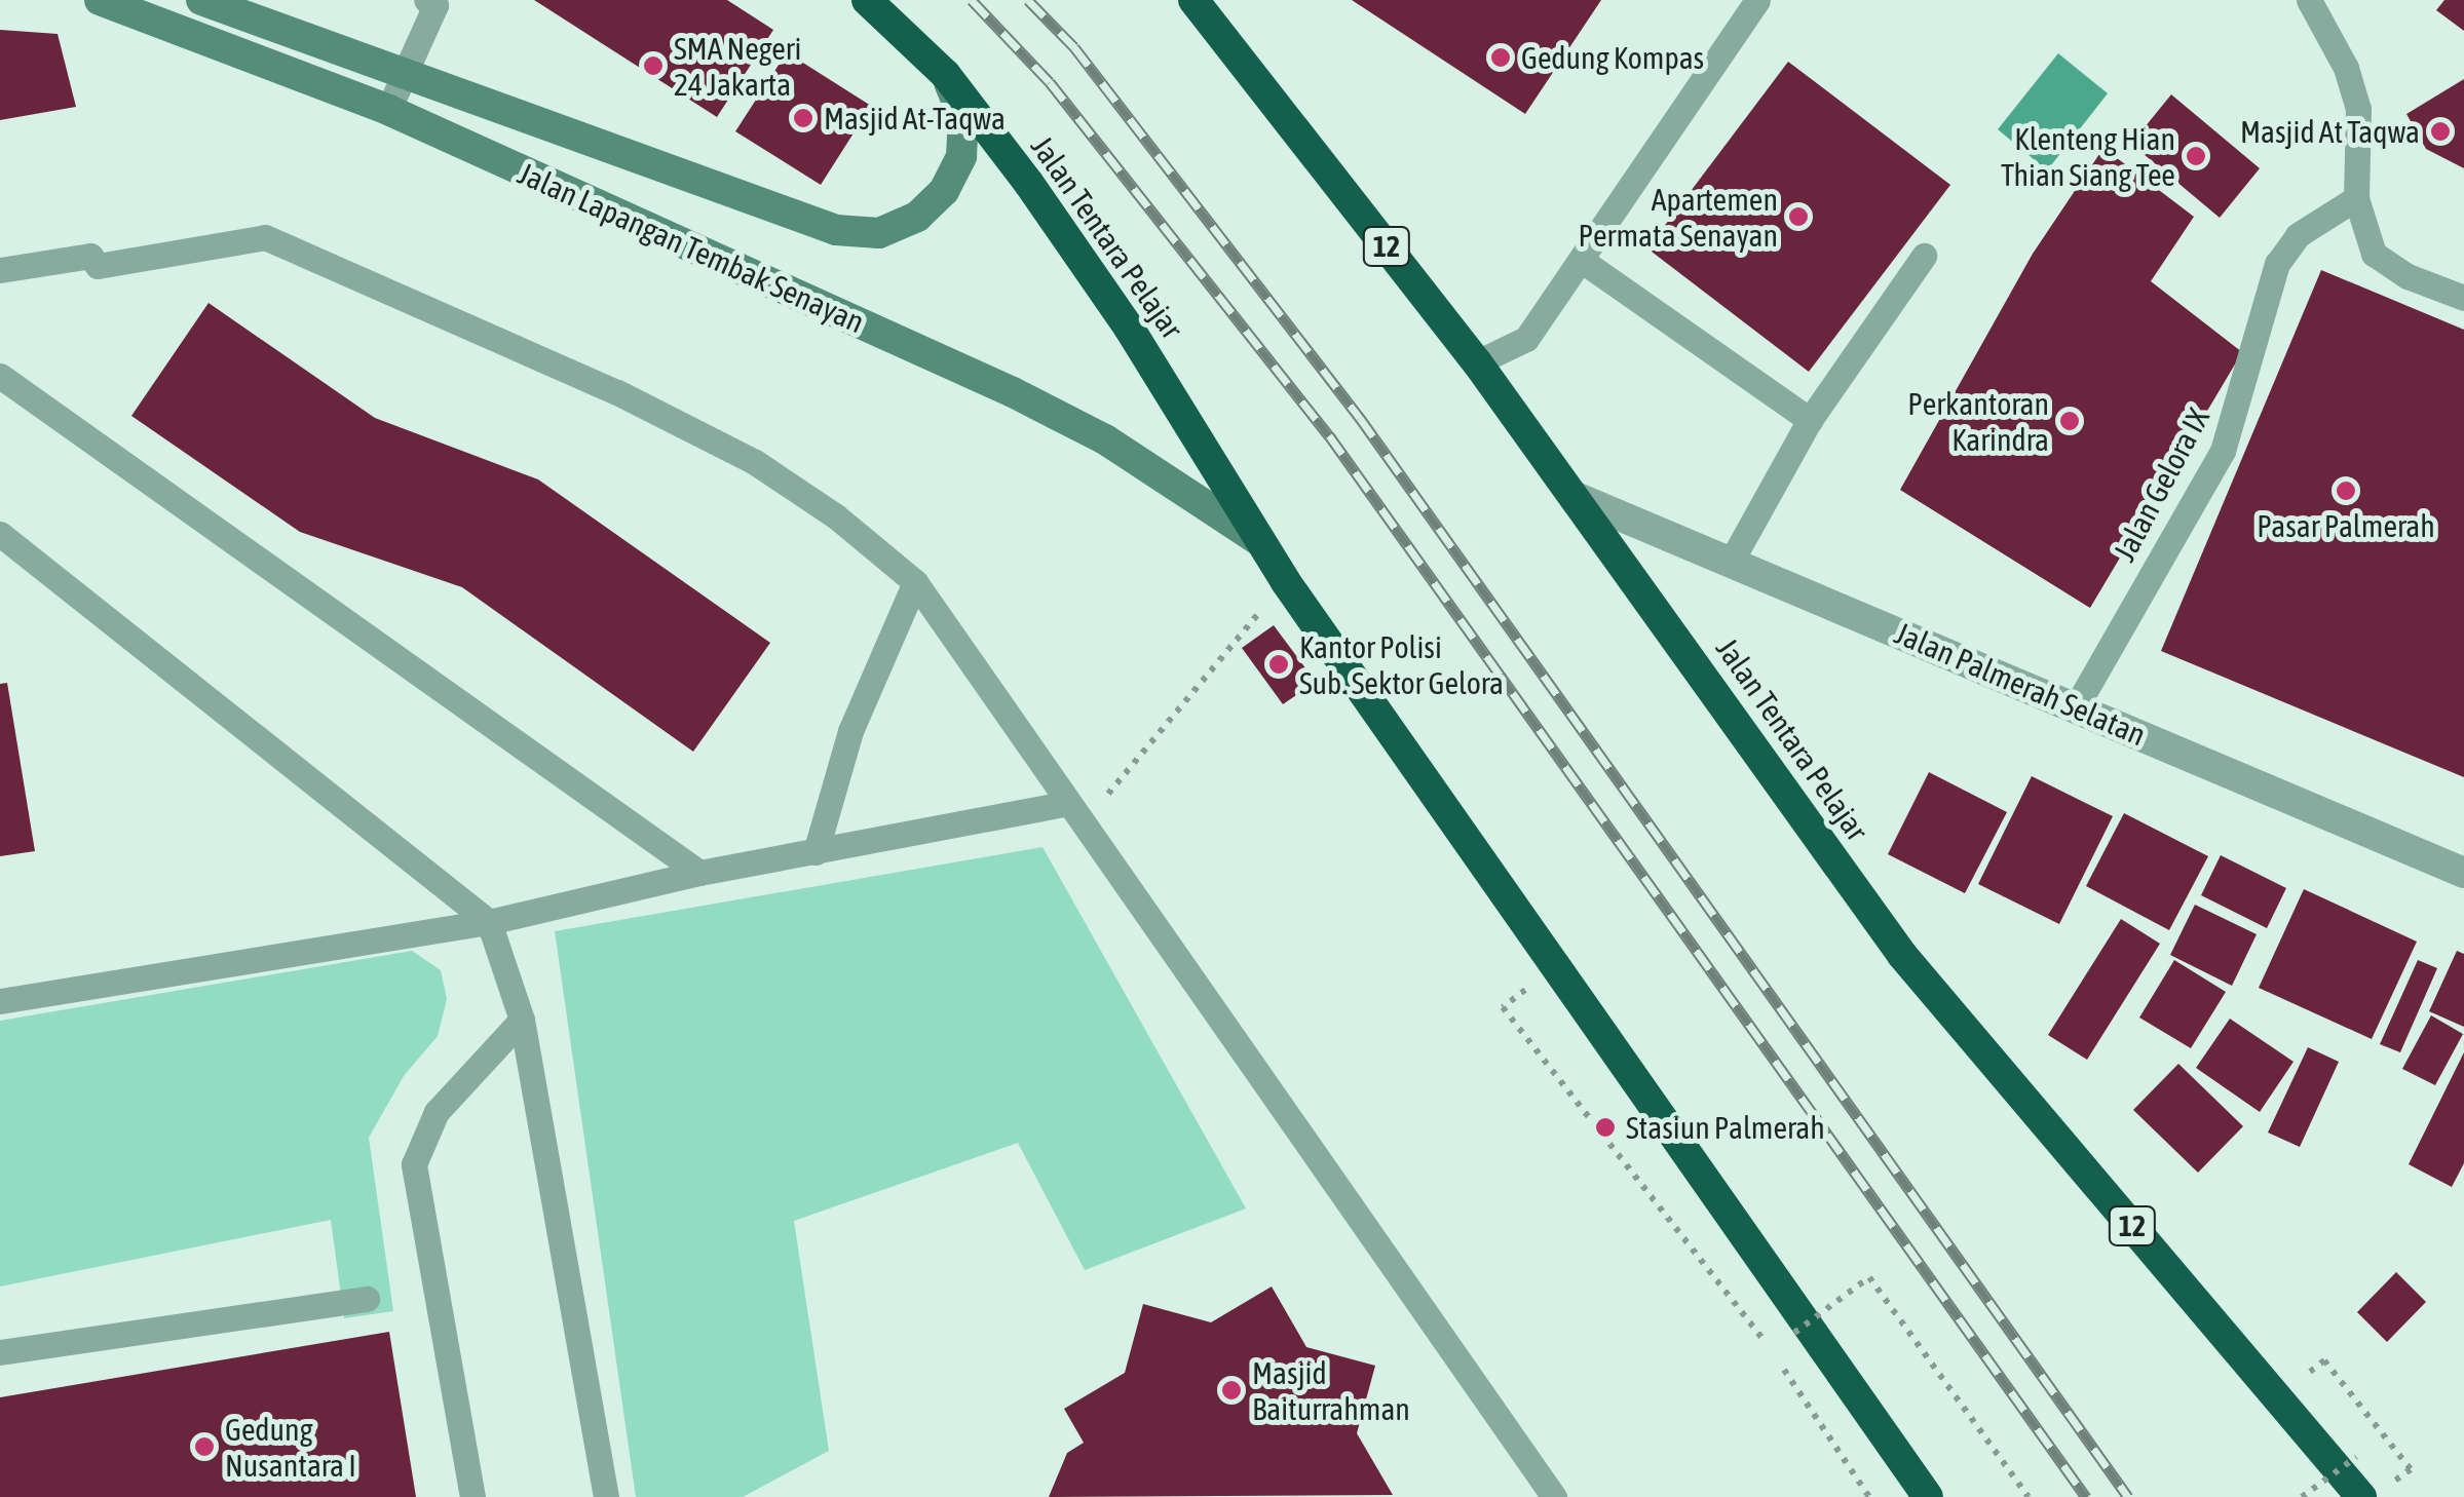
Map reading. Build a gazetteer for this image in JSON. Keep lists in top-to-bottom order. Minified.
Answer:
{"streets":{"highway":["Jalan Tentara Pelajar","12"],"main road":["Jalan Lapangan Tembak Senayan"],"street":["Jalan Palmerah Selatan"],"lane":["Jalan Gelora IX"]},"crossings":[["Jalan Tentara Pelajar","Jalan Lapangan Tembak Senayan"],["Jalan Tentara Pelajar","Jalan Palmerah Selatan"],["Jalan Gelora IX","Jalan Palmerah Selatan"]],"places":["Gedung Kompas","SMA Negeri 24 Jakarta","Masjid At-Taqwa","Masjid At Taqwa","Klenteng Hian Thian Siang Tee","Apartemen Permata Senayan","Perkantoran Karindra","Pasar Palmerah","Kantor Polisi Sub. Sektor Gelora","Stasiun Palmerah","Masjid Baiturrahman","Gedung Nusantara I"]}
